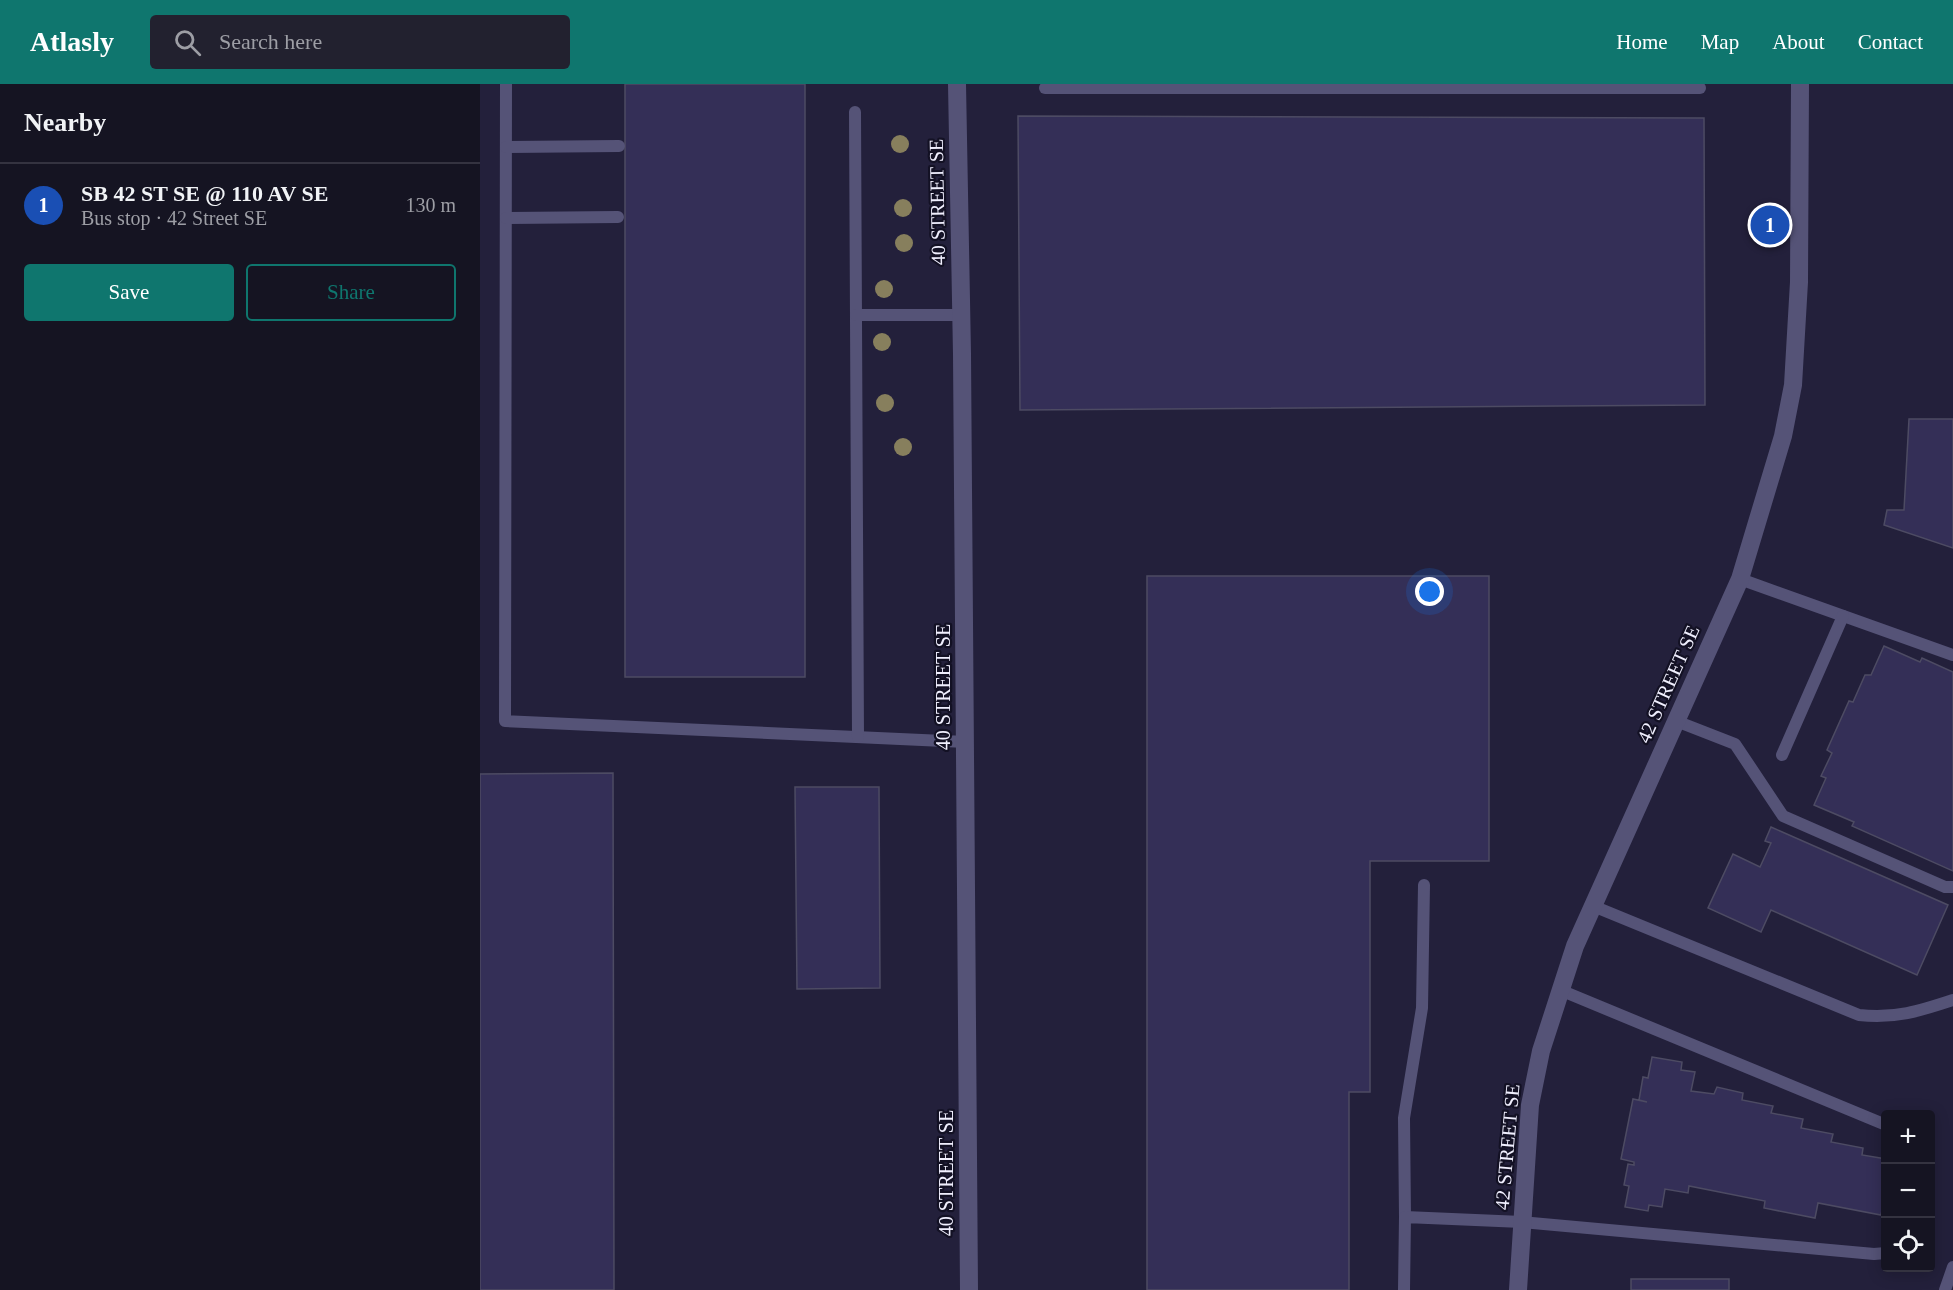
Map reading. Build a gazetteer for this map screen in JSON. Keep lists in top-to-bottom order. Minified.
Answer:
{"streets":{"street":["40 STREET SE","42 STREET SE"]},"page":{"header":"Atlasly","search":"Search here","nav":["Home","Map","About","Contact"],"heading":"Nearby","list":[{"mark":"1","name":"SB 42 ST SE @ 110 AV SE","note":"Bus stop · 42 Street SE","value":"130 m"}],"pins":"1","buttons":["Save","Share"],"map_buttons":["+","−"]}}
